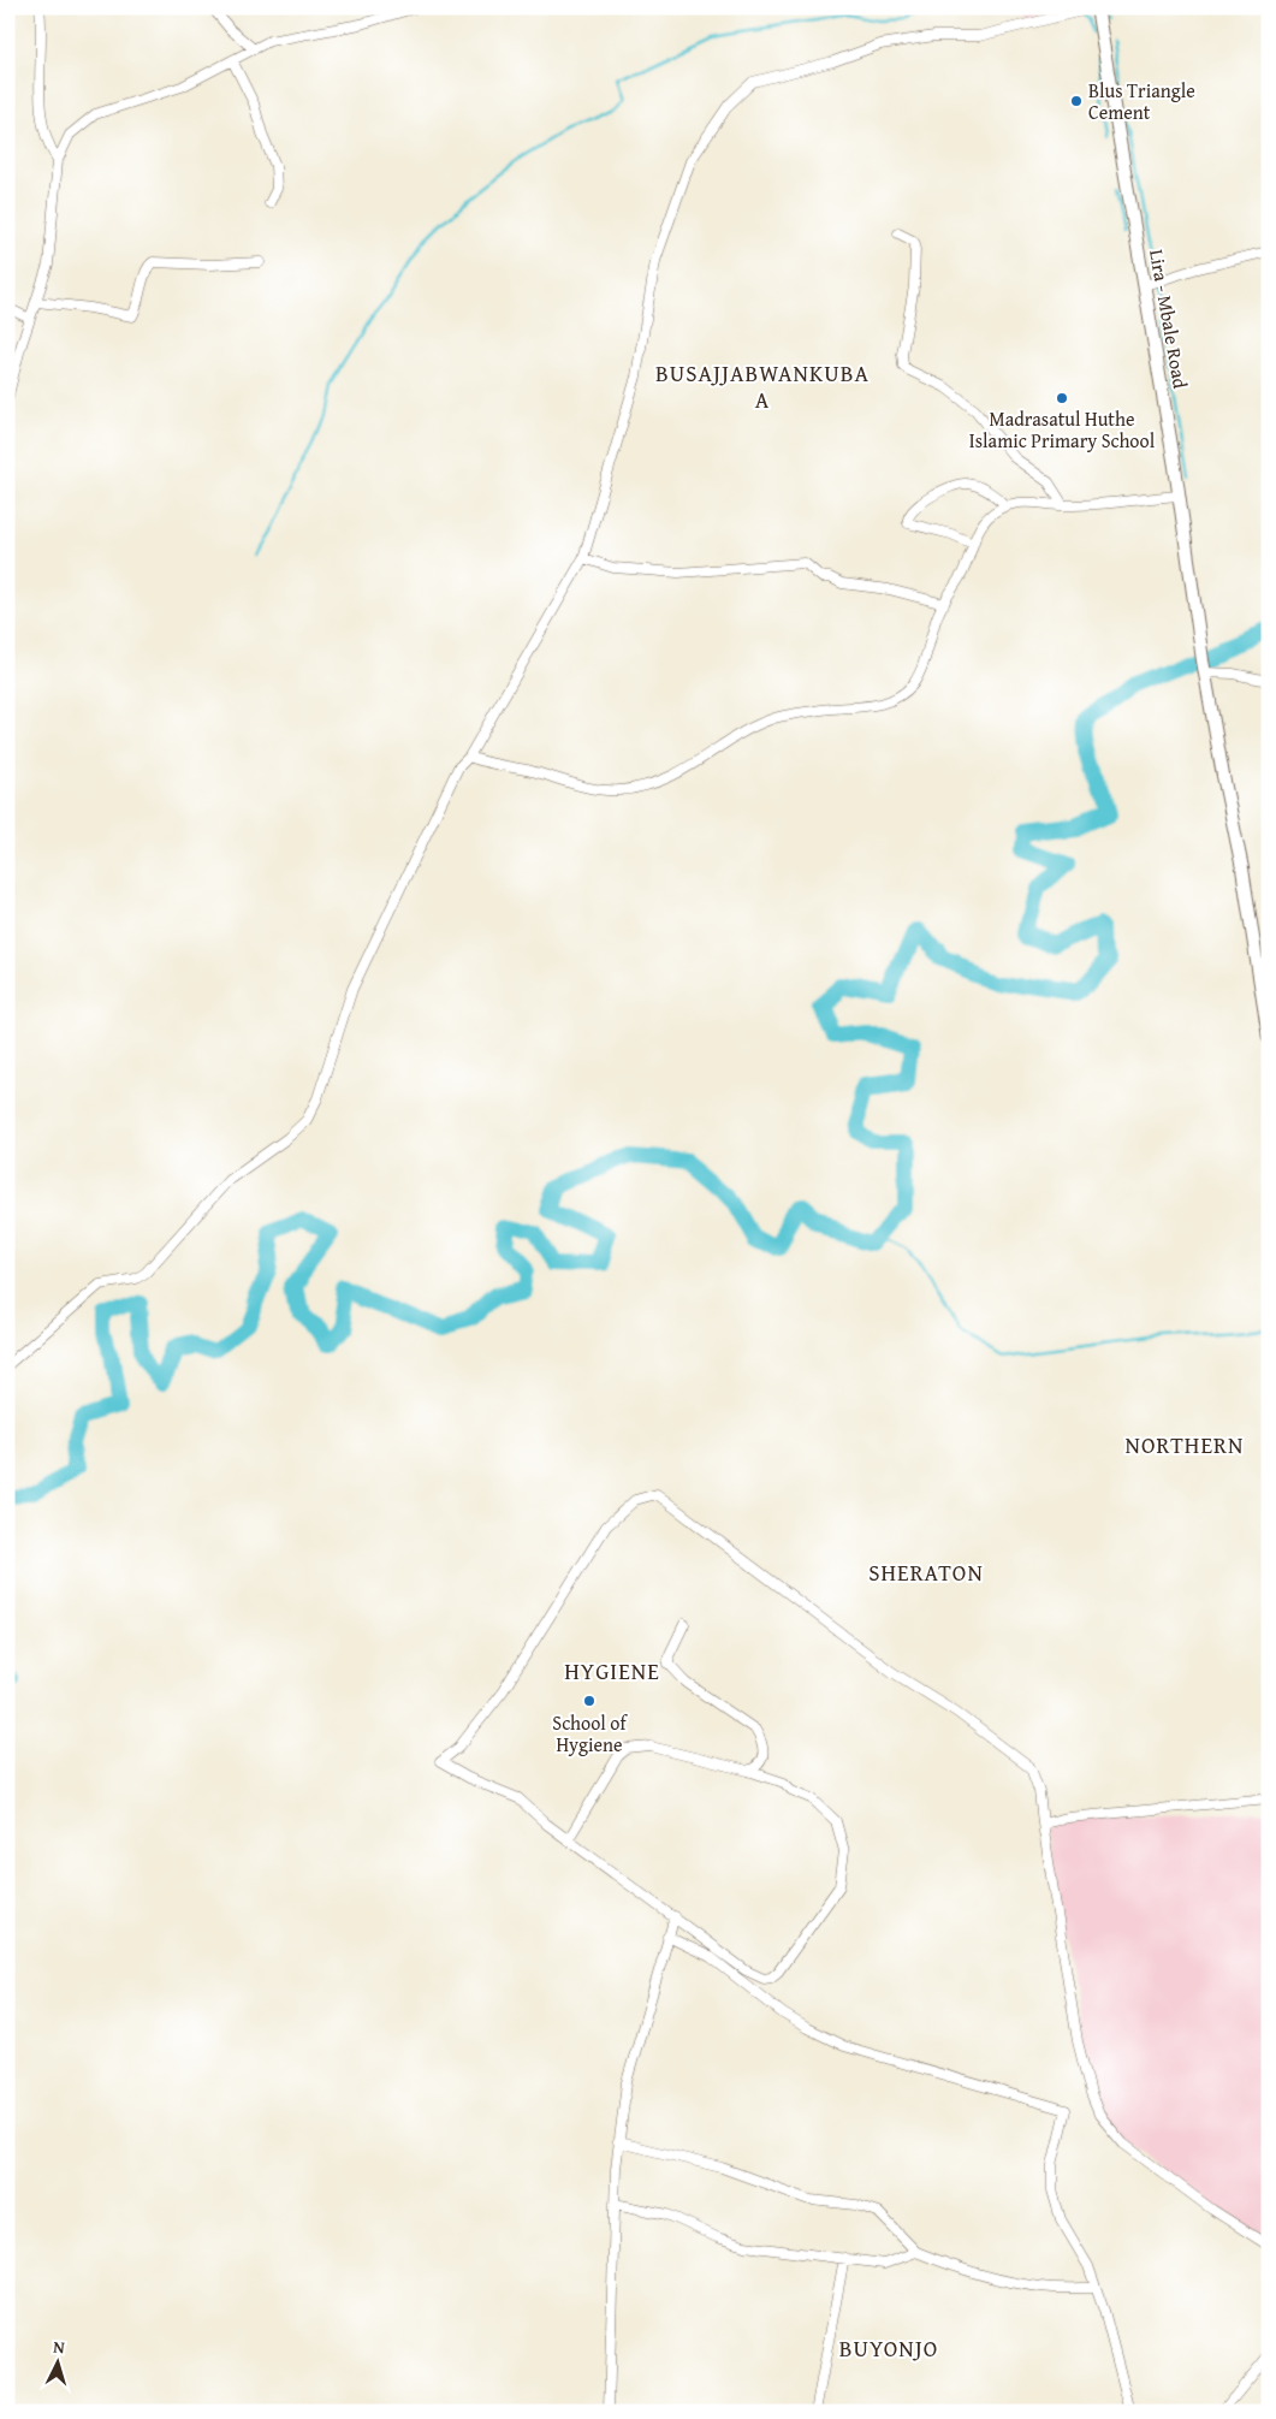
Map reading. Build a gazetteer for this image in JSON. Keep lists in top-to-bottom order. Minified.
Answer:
{"streets":{"main road":["Lira - Mbale Road"]},"districts":["BUSAJJABWANKUBA A","NORTHERN","SHERATON","HYGIENE","BUYONJO"],"places":["Blus Triangle Cement","Madrasatul Huthe Islamic Primary School","School of Hygiene"],"north":"top"}
